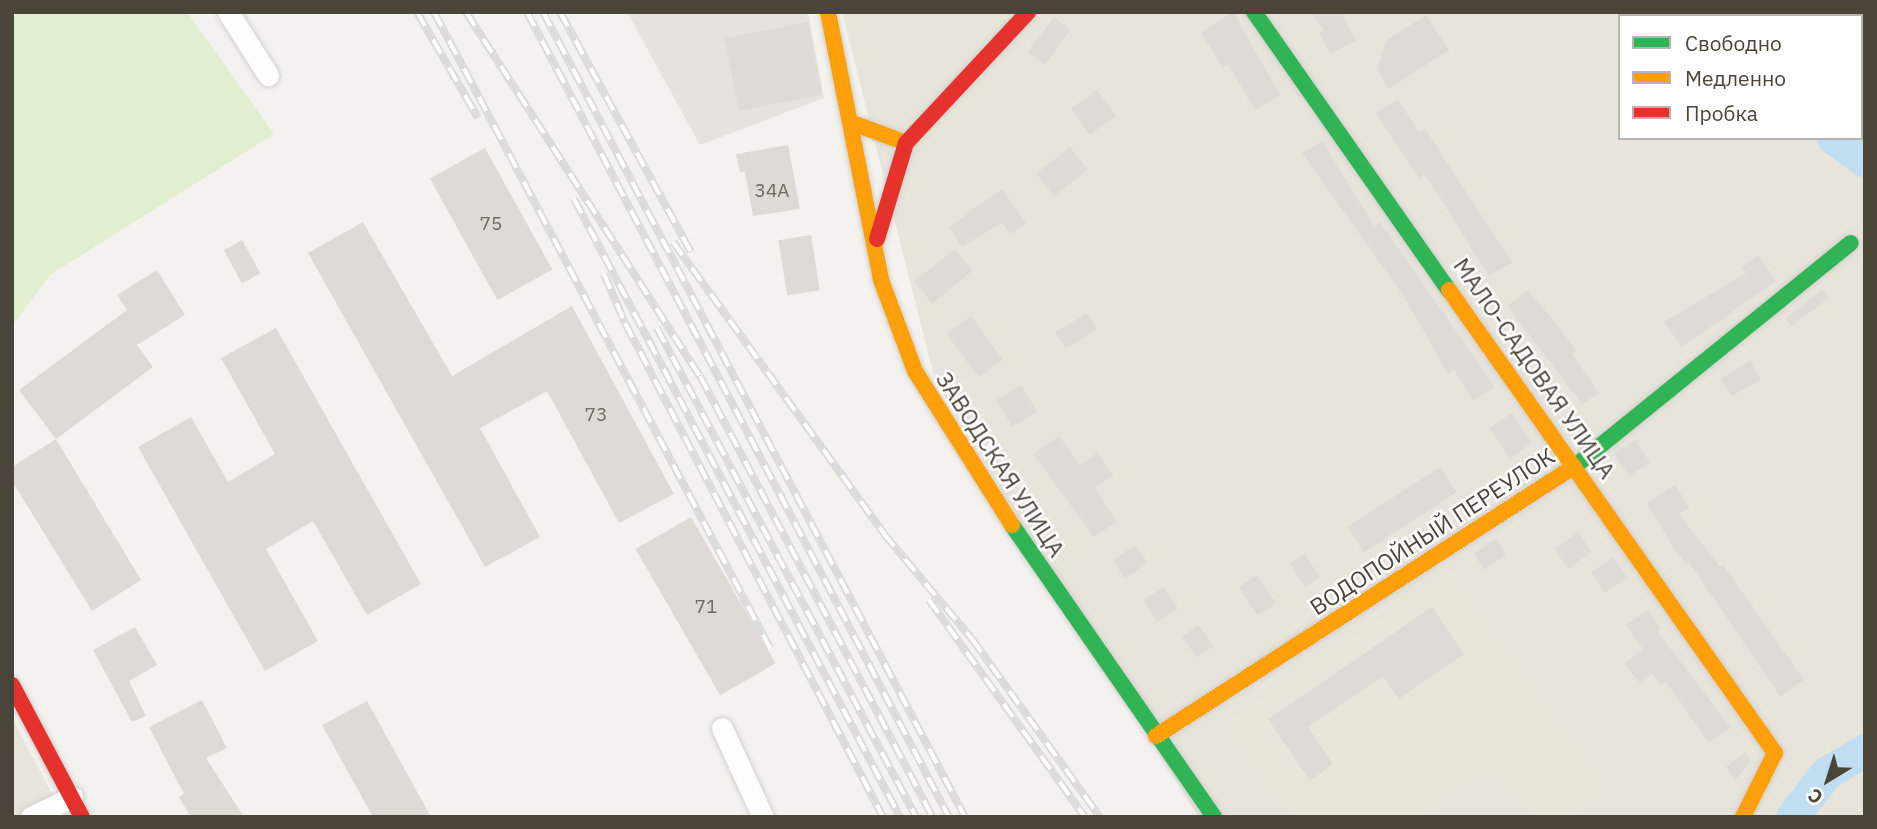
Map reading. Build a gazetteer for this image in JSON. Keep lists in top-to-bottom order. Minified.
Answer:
{"streets":{"street":["МАЛО-САДОВАЯ УЛИЦА","ЗАВОДСКАЯ УЛИЦА","ВОДОПОЙНЫЙ ПЕРЕУЛОК"]},"crossings":[["МАЛО-САДОВАЯ УЛИЦА","ВОДОПОЙНЫЙ ПЕРЕУЛОК"],["ЗАВОДСКАЯ УЛИЦА","ВОДОПОЙНЫЙ ПЕРЕУЛОК"]],"house_numbers":["34А","75","73","71"],"legend":["Свободно","Медленно","Пробка"],"north":"bottom left"}
